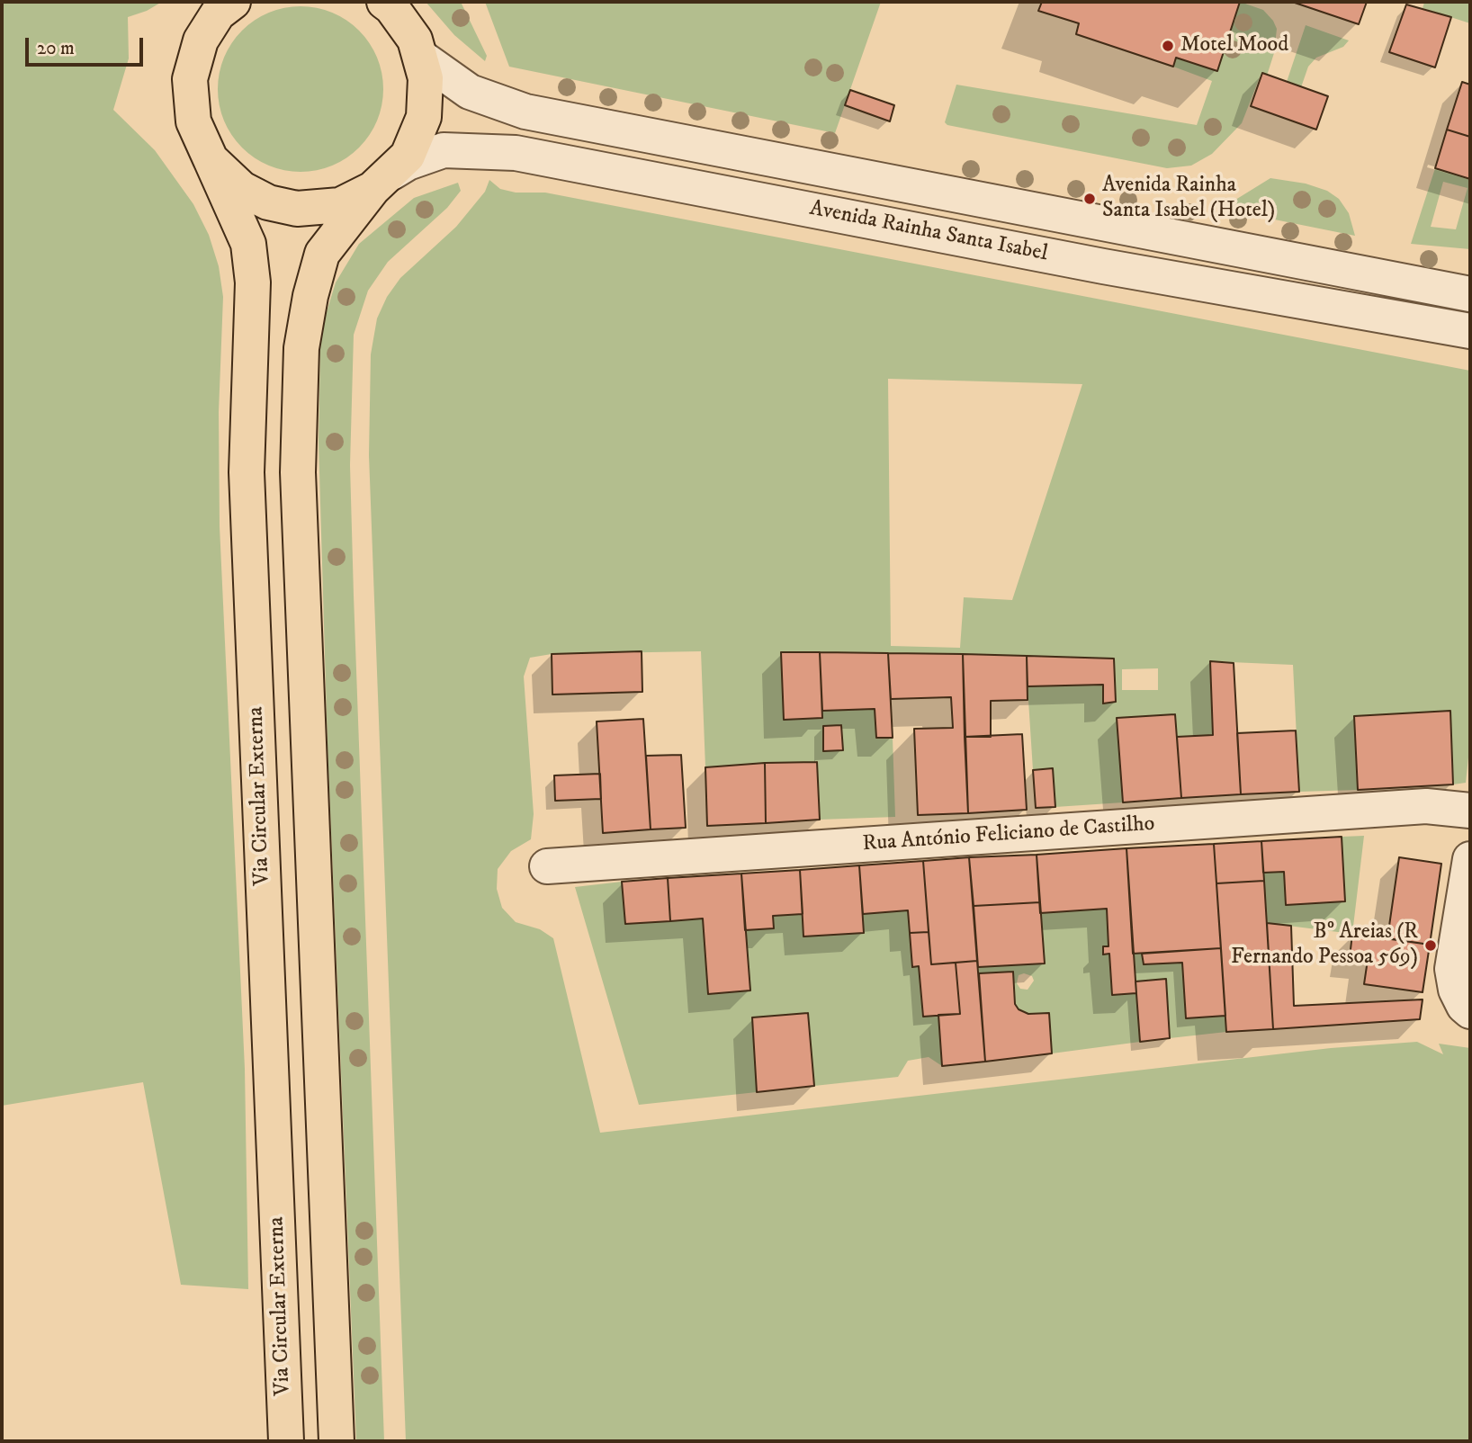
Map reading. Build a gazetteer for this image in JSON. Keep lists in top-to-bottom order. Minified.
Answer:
{"streets":{"main road":["Via Circular Externa"],"street":["Avenida Rainha Santa Isabel","Rua António Feliciano de Castilho"]},"places":["Motel Mood","Avenida Rainha Santa Isabel (Hotel)","Bº Areias (R Fernando Pessoa 569)"],"scale_bar":"20 m"}
